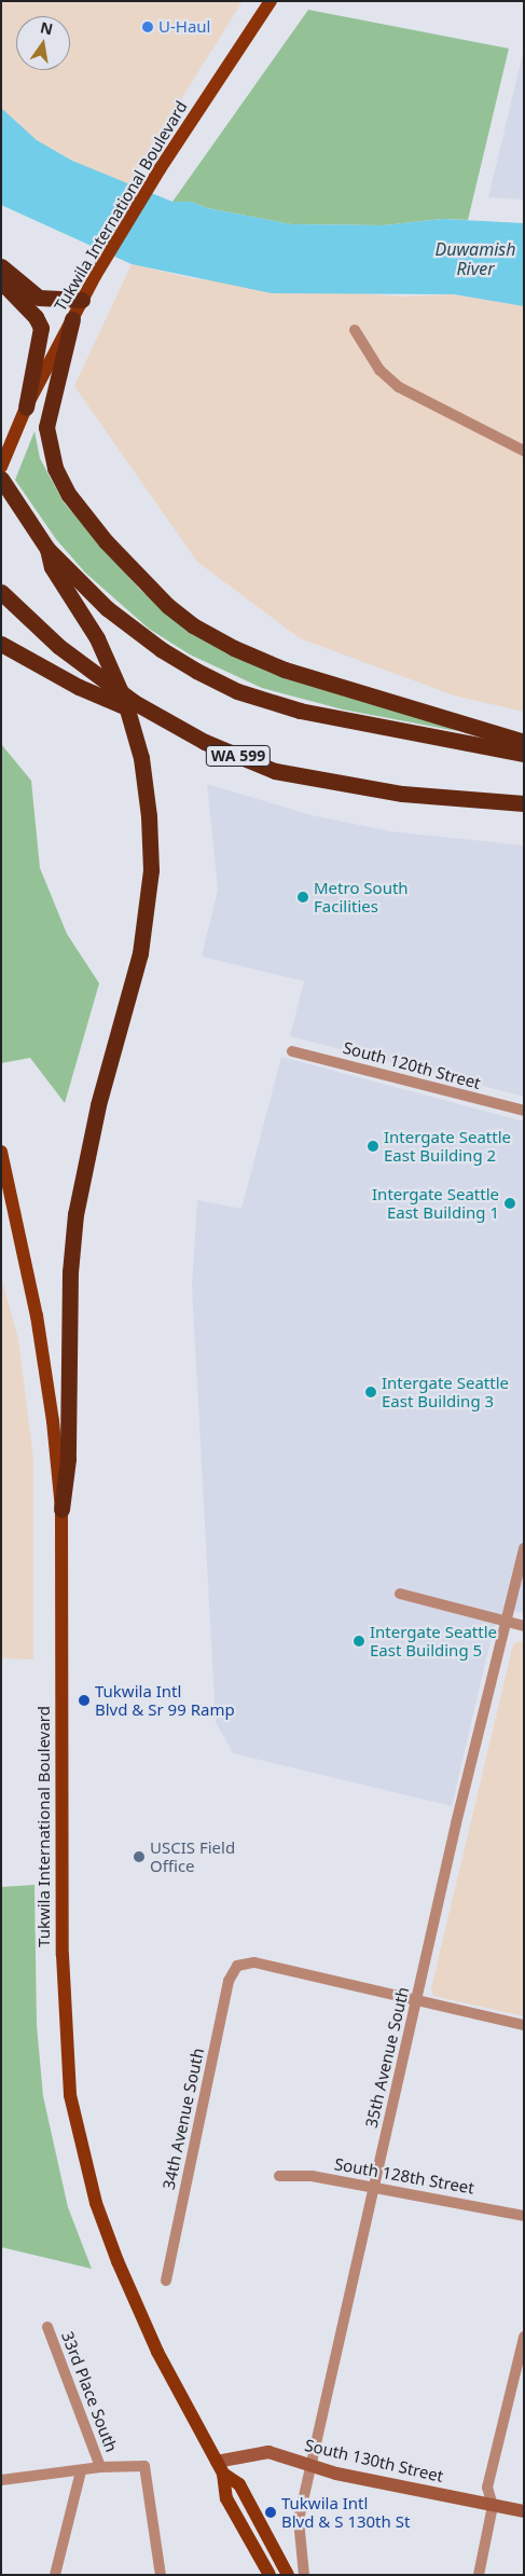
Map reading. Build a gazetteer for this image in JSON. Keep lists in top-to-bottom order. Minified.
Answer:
{"streets":{"highway":["WA 599"],"main road":["Tukwila International Boulevard"],"street":["South 120th Street","35th Avenue South","34th Avenue South","South 128th Street","33rd Place South","South 130th Street"]},"crossings":[["Tukwila International Boulevard","South 130th Street"],["35th Avenue South","34th Avenue South"],["35th Avenue South","South 128th Street"],["35th Avenue South","South 130th Street"]],"water":["Duwamish River"],"places":["U-Haul","Metro South Facilities","Intergate Seattle East Building 2","Intergate Seattle East Building 1","Intergate Seattle East Building 3","Intergate Seattle East Building 5","Tukwila Intl Blvd & Sr 99 Ramp","USCIS Field Office","Tukwila Intl Blvd & S 130th St"],"north":"top"}
